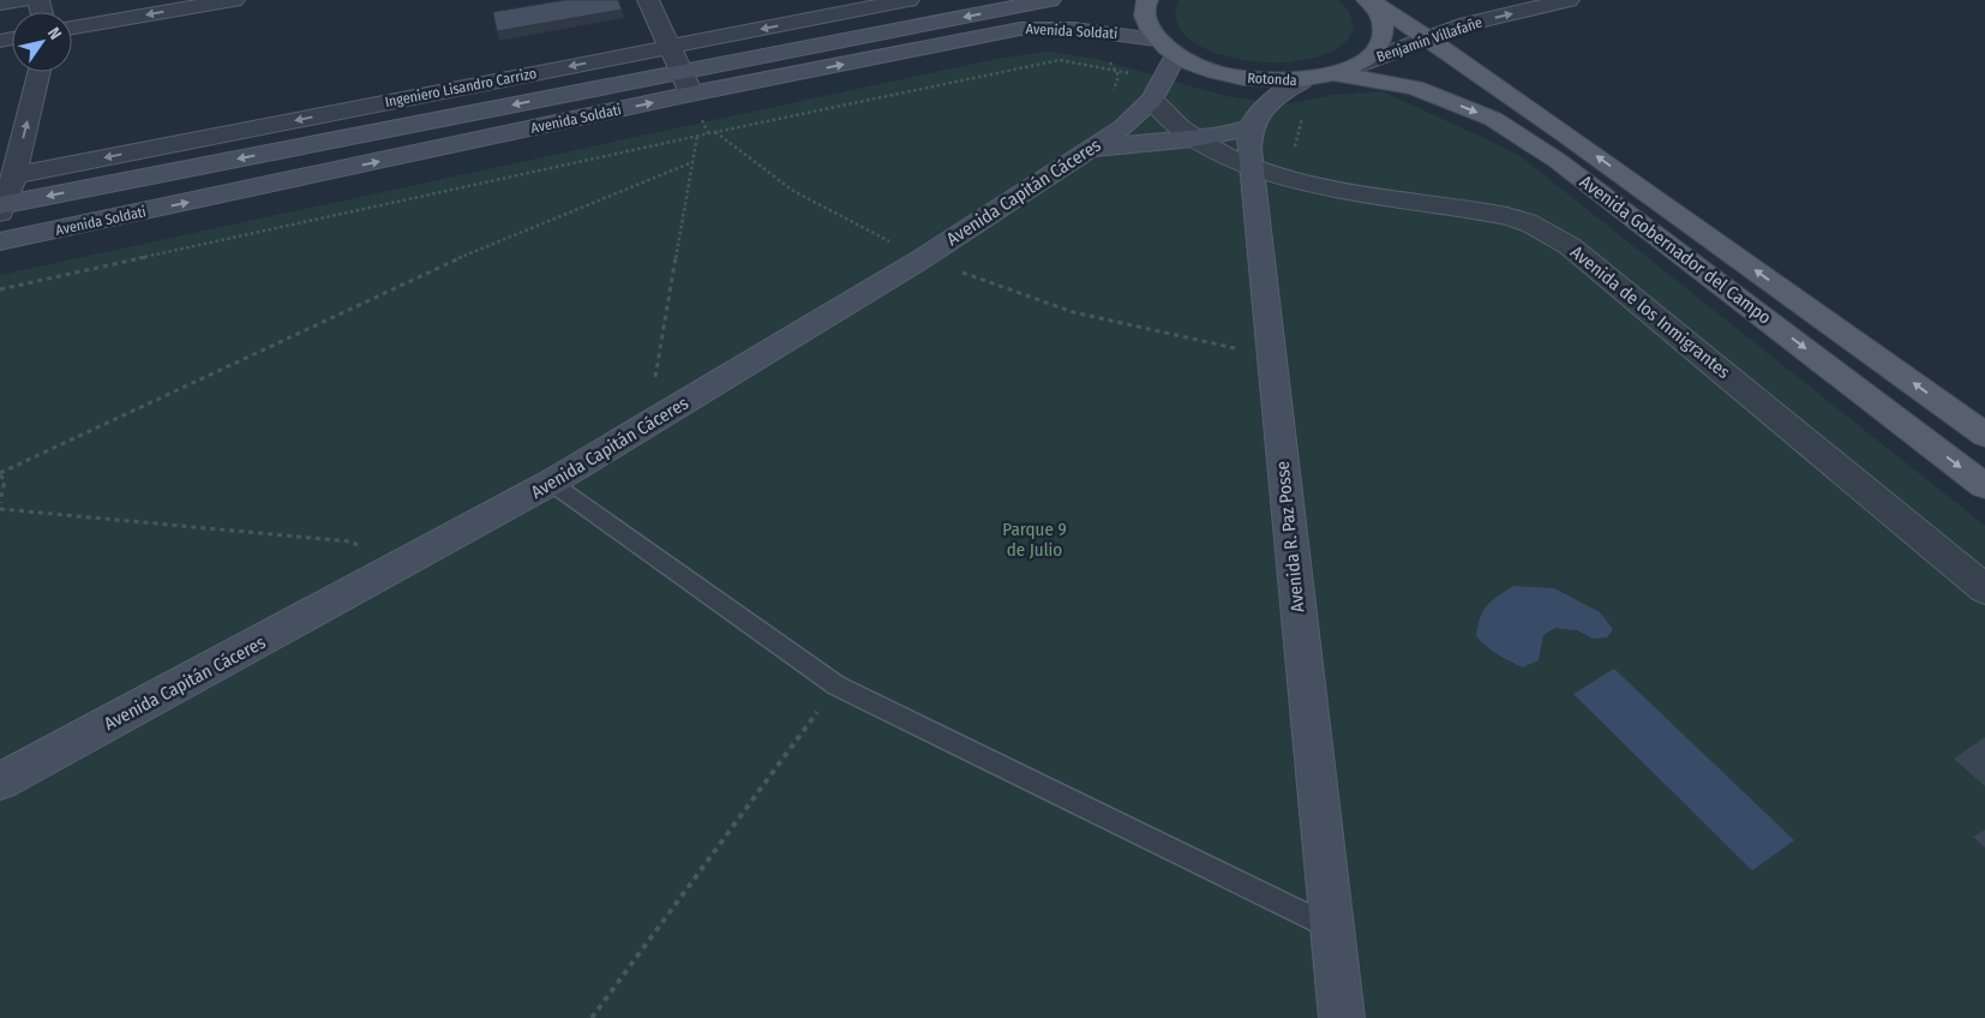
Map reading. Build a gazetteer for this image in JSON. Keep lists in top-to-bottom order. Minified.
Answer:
{"streets":{"main road":["Rotonda","Avenida Gobernador del Campo"],"street":["Avenida Soldati","Benjamín Villafañe","Ingeniero Lisandro Carrizo","Avenida Capitán Cáceres","Avenida de los Inmigrantes","Avenida R. Paz Posse"]},"crossings":[["Avenida Soldati","Rotonda"],["Benjamín Villafañe","Rotonda"],["Benjamín Villafañe","Avenida Gobernador del Campo"],["Rotonda","Avenida Capitán Cáceres"],["Rotonda","Avenida Gobernador del Campo"],["Avenida Capitán Cáceres","Avenida de los Inmigrantes"],["Avenida de los Inmigrantes","Avenida R. Paz Posse"]],"one_way":["Benjamín Villafañe","Ingeniero Lisandro Carrizo"],"parks":["Parque 9 de Julio"],"north":"top right"}
